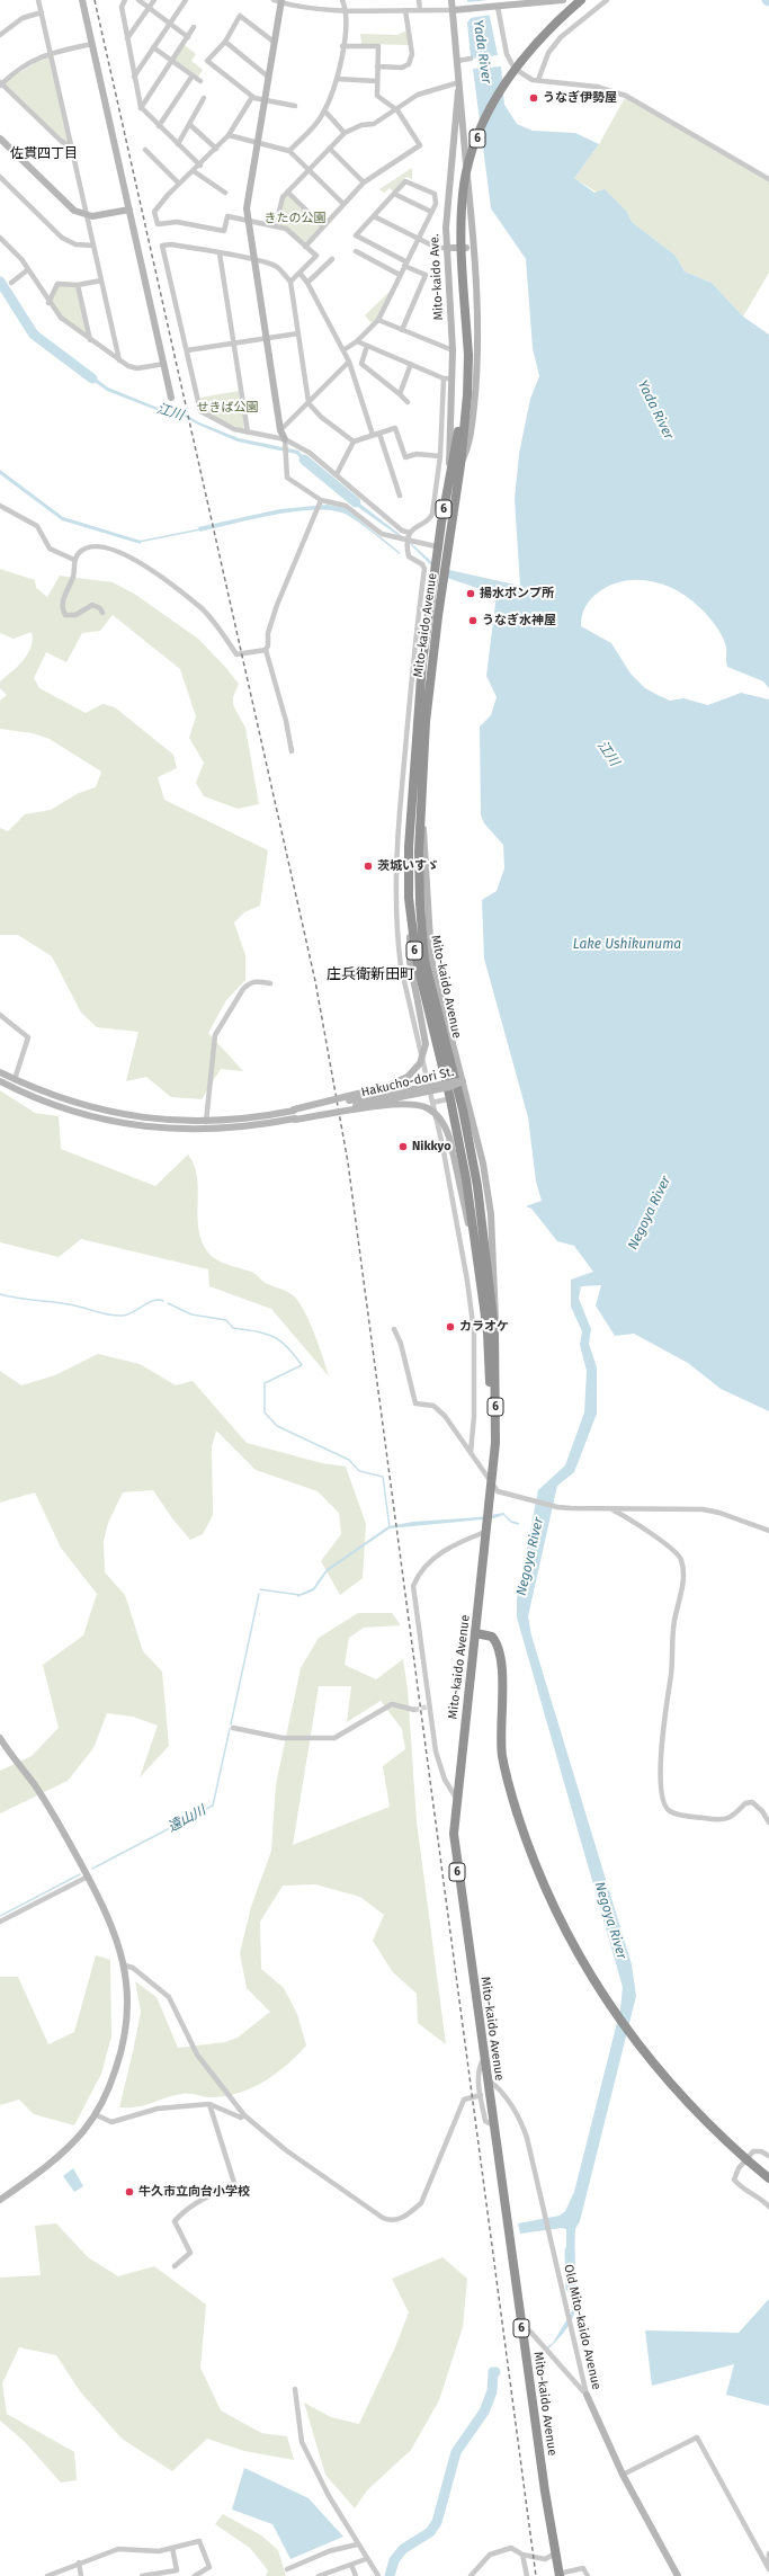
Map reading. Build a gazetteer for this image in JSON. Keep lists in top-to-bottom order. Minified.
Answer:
{"streets":{"highway":["6","Mito-kaido Avenue"],"main road":["Mito-kaido Ave.","Hakucho-dori St.","Old Mito-kaido Avenue"]},"crossings":[["6","Mito-kaido Ave."],["6","Mito-kaido Avenue"],["Mito-kaido Ave.","Mito-kaido Avenue"],["Mito-kaido Avenue","Old Mito-kaido Avenue"]],"districts":["佐貫四丁目","庄兵衛新田町"],"water":["Yada River","江川","Lake Ushikunuma","Negoya River","遠山川"],"parks":["きたの公園","せきば公園"],"places":["うなぎ伊勢屋","揚水ポンプ所","うなぎ水神屋","茨城いすゞ","Nikkyo","カラオケ","牛久市立向台小学校"]}
